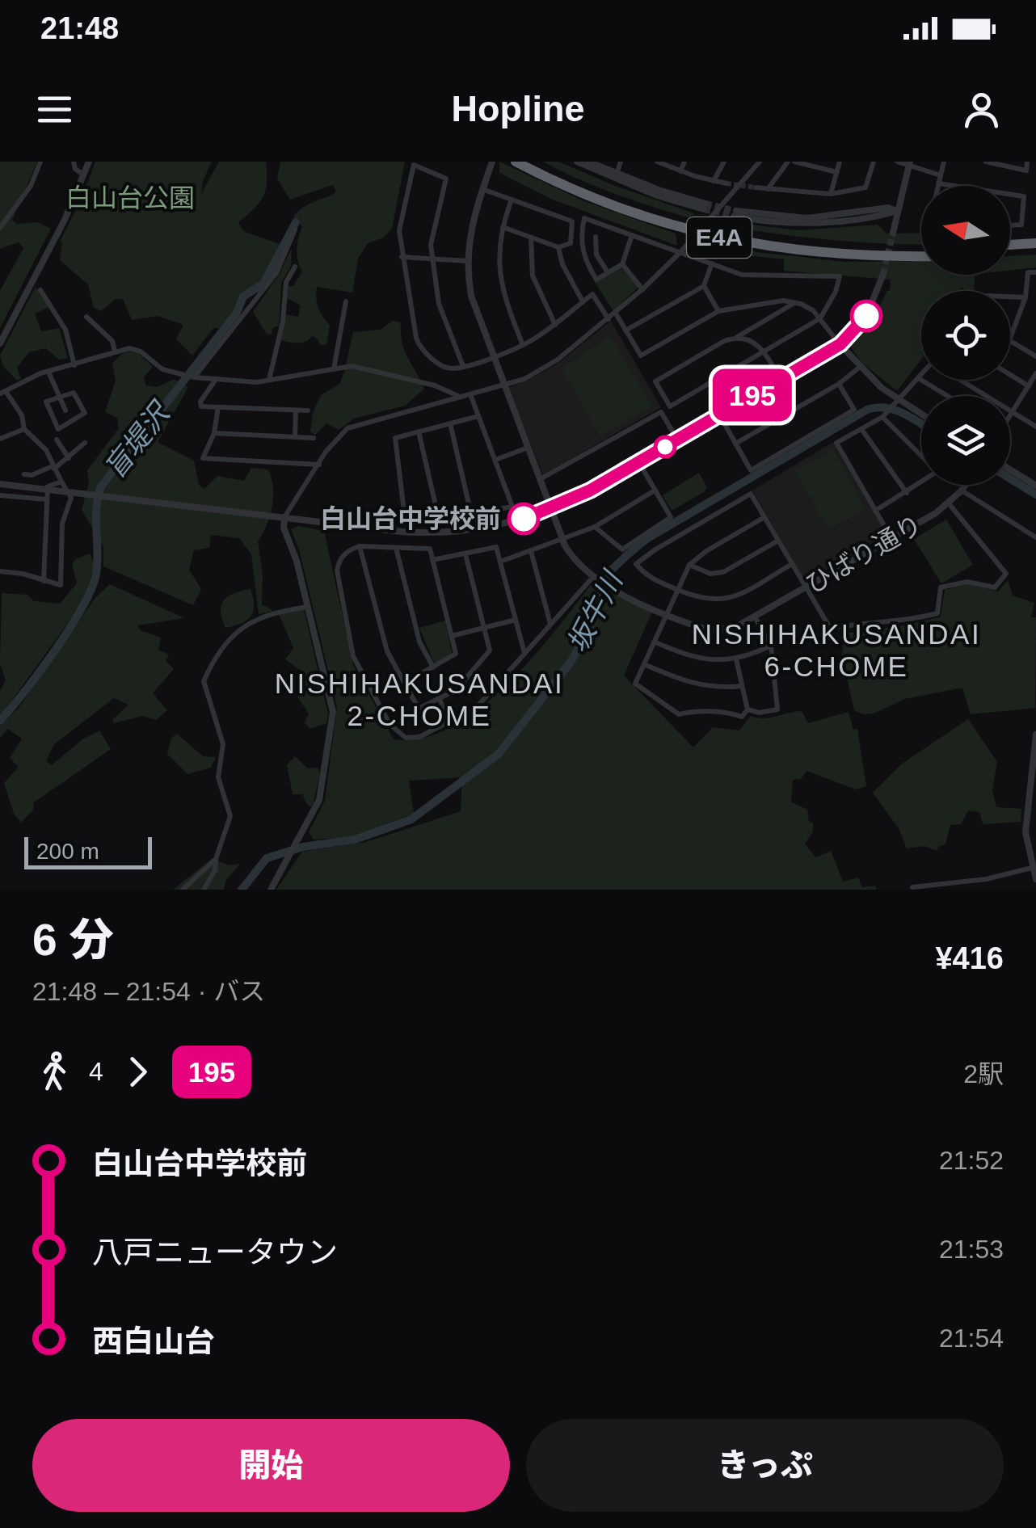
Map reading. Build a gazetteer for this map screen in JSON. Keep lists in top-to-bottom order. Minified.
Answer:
{"streets":{"highway":["E4A"],"street":["ひばり通り"]},"districts":["NISHIHAKUSANDAI 6-CHOME","NISHIHAKUSANDAI 2-CHOME"],"water":["盲堤沢","坂牛川"],"parks":["白山台公園"],"places":["白山台中学校前"],"lines":["bus line 195"],"scale_bar":"200 m","north":"left","page":{"status":"21:48","header":"Hopline","on_map":"195","scale":"200 m","heading":["6 分","21:48 – 21:54 · バス","¥416"],"legs":["4","195","2駅"],"list":[{"name":"白山台中学校前","value":"21:52"},{"name":"八戸ニュータウン","value":"21:53"},{"name":"西白山台","value":"21:54"}],"buttons":["開始","きっぷ"]}}
